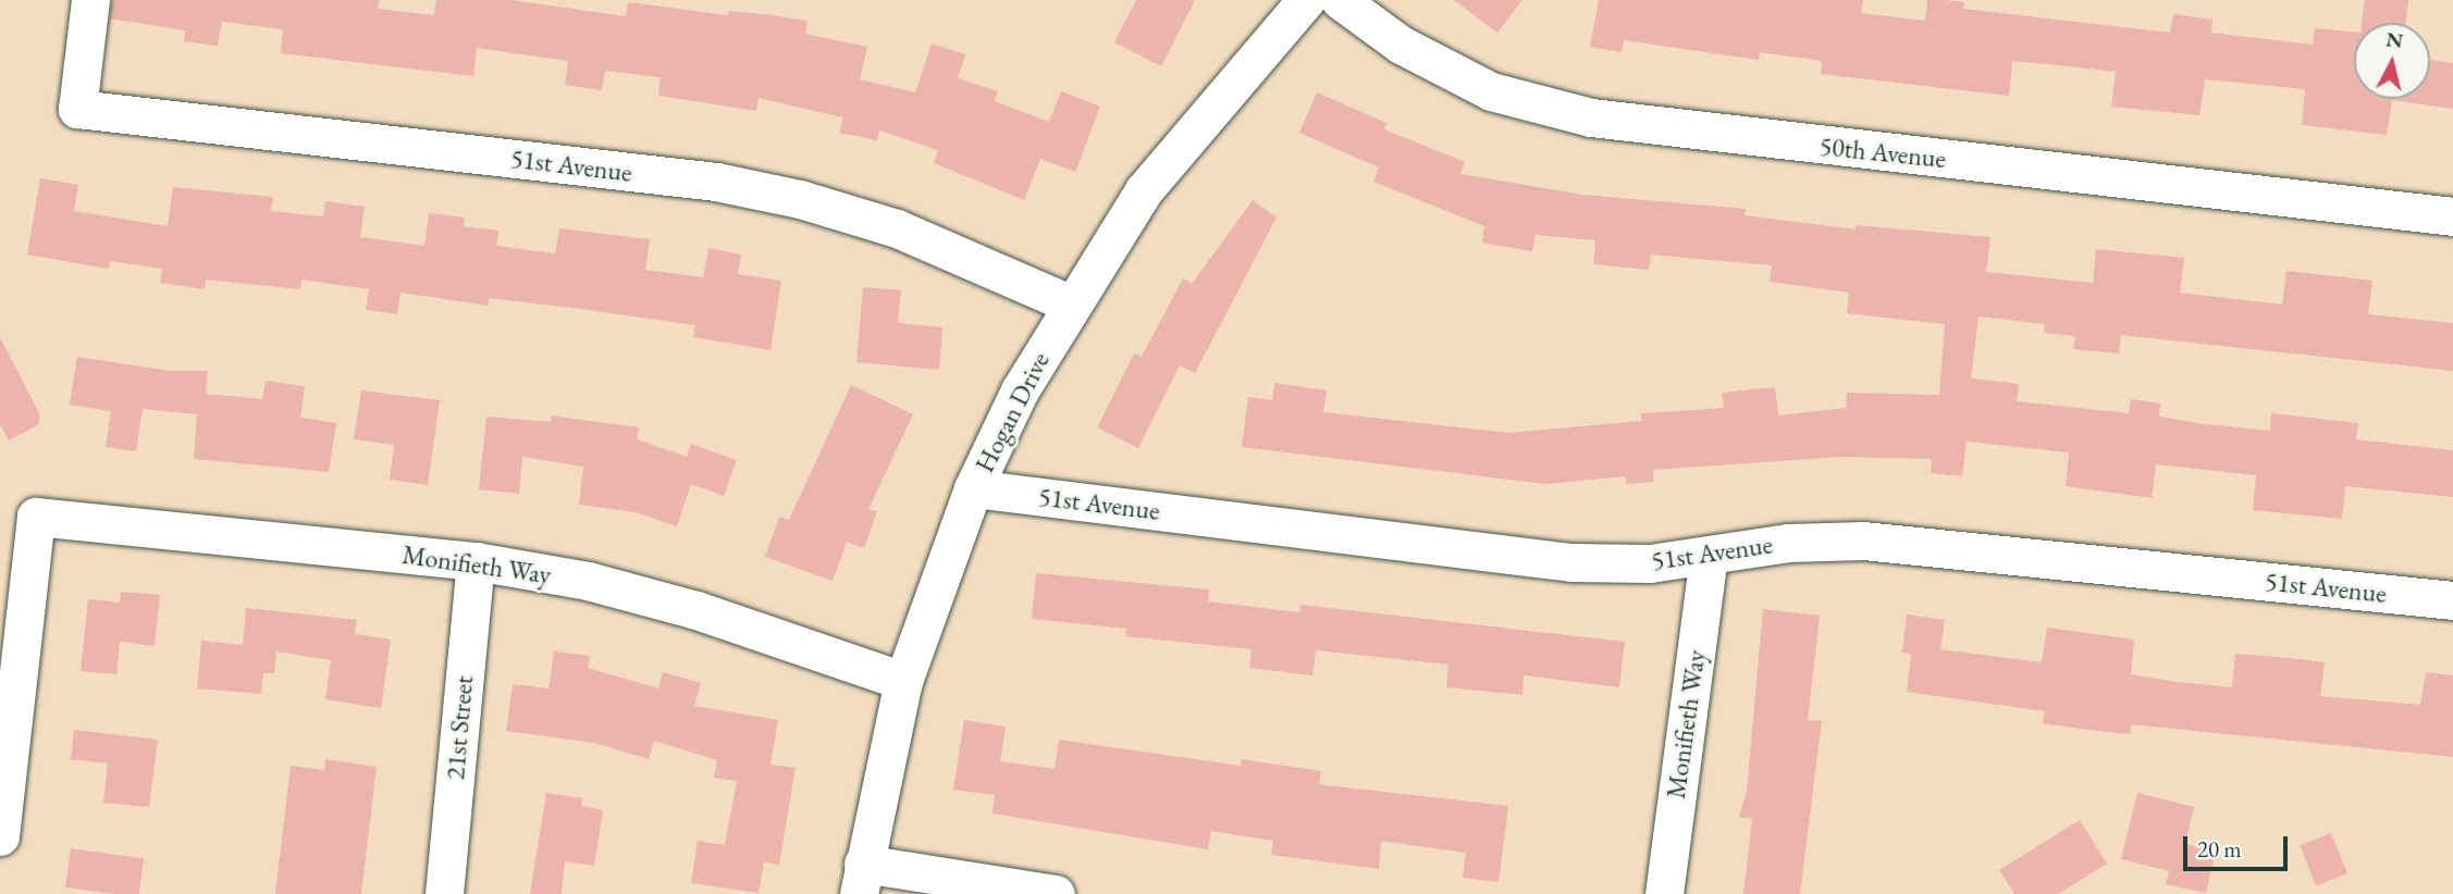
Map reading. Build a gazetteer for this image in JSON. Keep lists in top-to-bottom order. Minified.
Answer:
{"streets":{"street":["50th Avenue","51st Avenue","Hogan Drive","Monifieth Way","21st Street"]},"crossings":[["51st Avenue","Hogan Drive"],["51st Avenue","Monifieth Way"],["Hogan Drive","Monifieth Way"],["Monifieth Way","21st Street"]],"scale_bar":"20 m","north":"top"}
